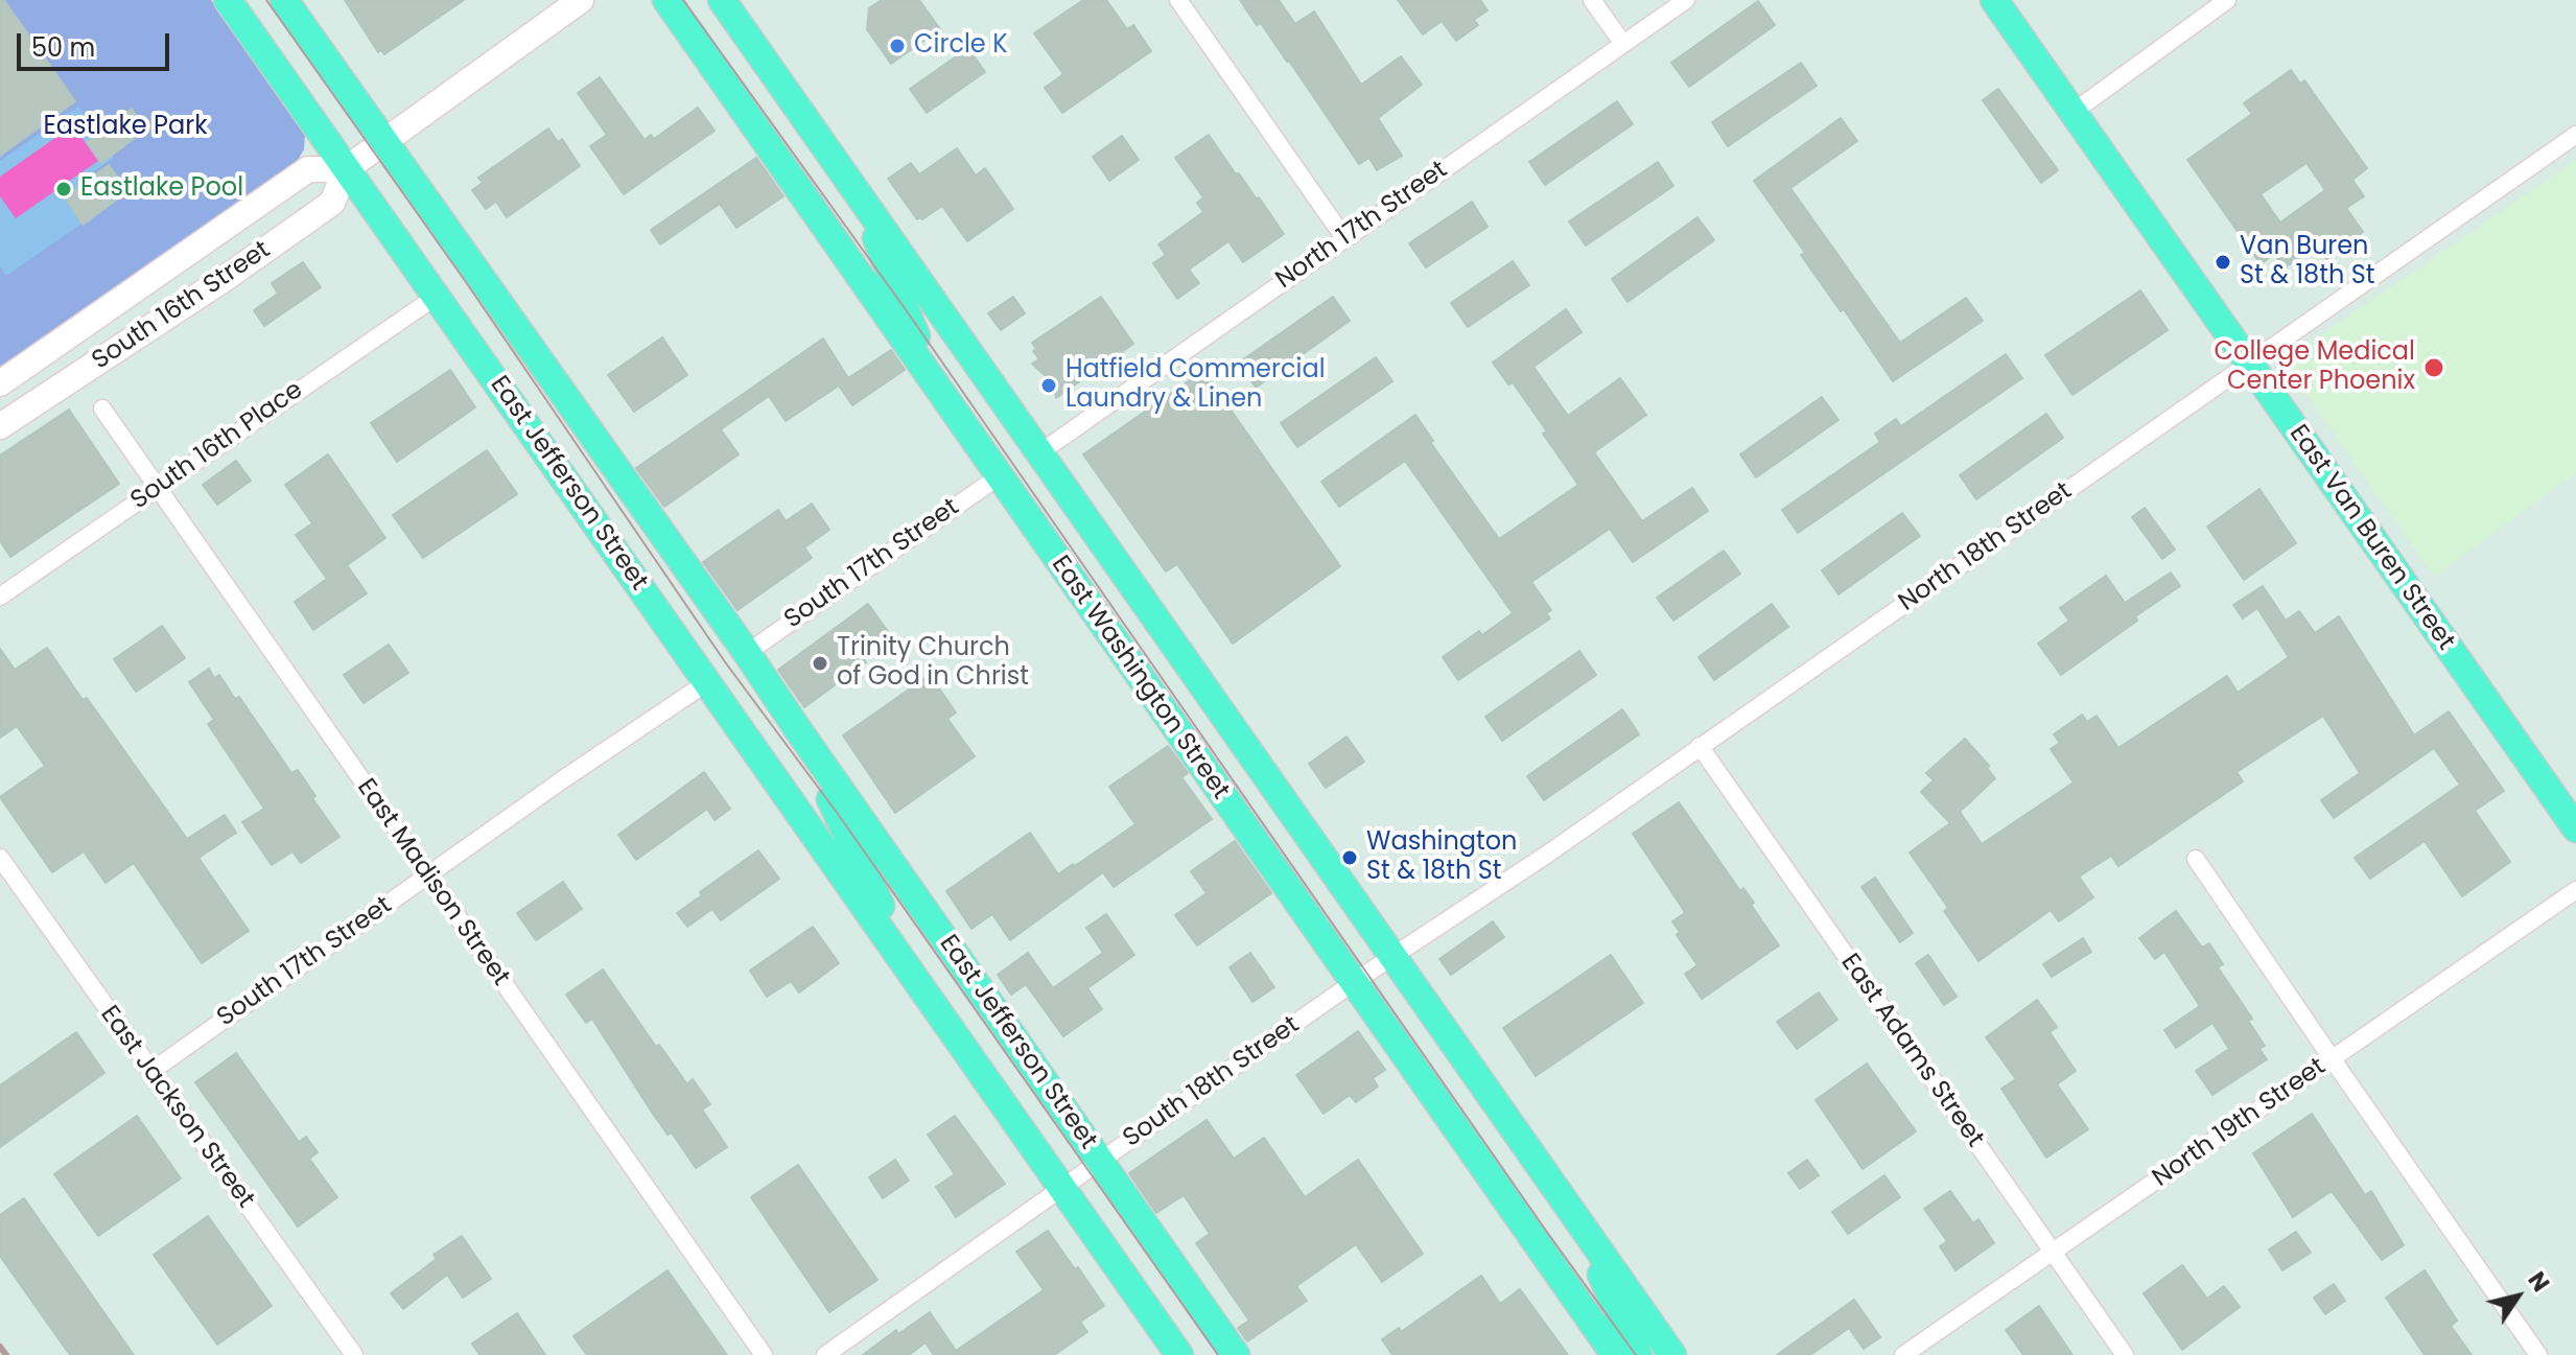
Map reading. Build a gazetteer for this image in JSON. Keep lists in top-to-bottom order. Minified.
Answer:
{"streets":{"main road":["South 16th Street","East Jefferson Street","East Van Buren Street","East Washington Street"],"street":["North 17th Street","South 16th Place","North 18th Street","South 17th Street","East Madison Street","East Adams Street","South 18th Street","East Jackson Street","North 19th Street"]},"crossings":[["North 17th Street","East Washington Street"],["South 16th Street","East Jefferson Street"],["South 16th Place","East Jefferson Street"],["South 16th Place","East Madison Street"],["East Jefferson Street","South 17th Street"],["East Jefferson Street","South 18th Street"],["East Van Buren Street","North 18th Street"],["North 18th Street","East Washington Street"],["North 18th Street","East Adams Street"],["North 18th Street","South 18th Street"],["South 17th Street","East Washington Street"],["South 17th Street","East Madison Street"],["South 17th Street","East Jackson Street"],["East Washington Street","South 18th Street"],["East Adams Street","North 19th Street"]],"parks":["Eastlake Park"],"places":["Circle K","Eastlake Pool","Van Buren St & 18th St","College Medical Center Phoenix","Hatfield Commercial Laundry & Linen","Trinity Church of God in Christ","Washington St & 18th St"],"scale_bar":"50 m","north":"top right"}
